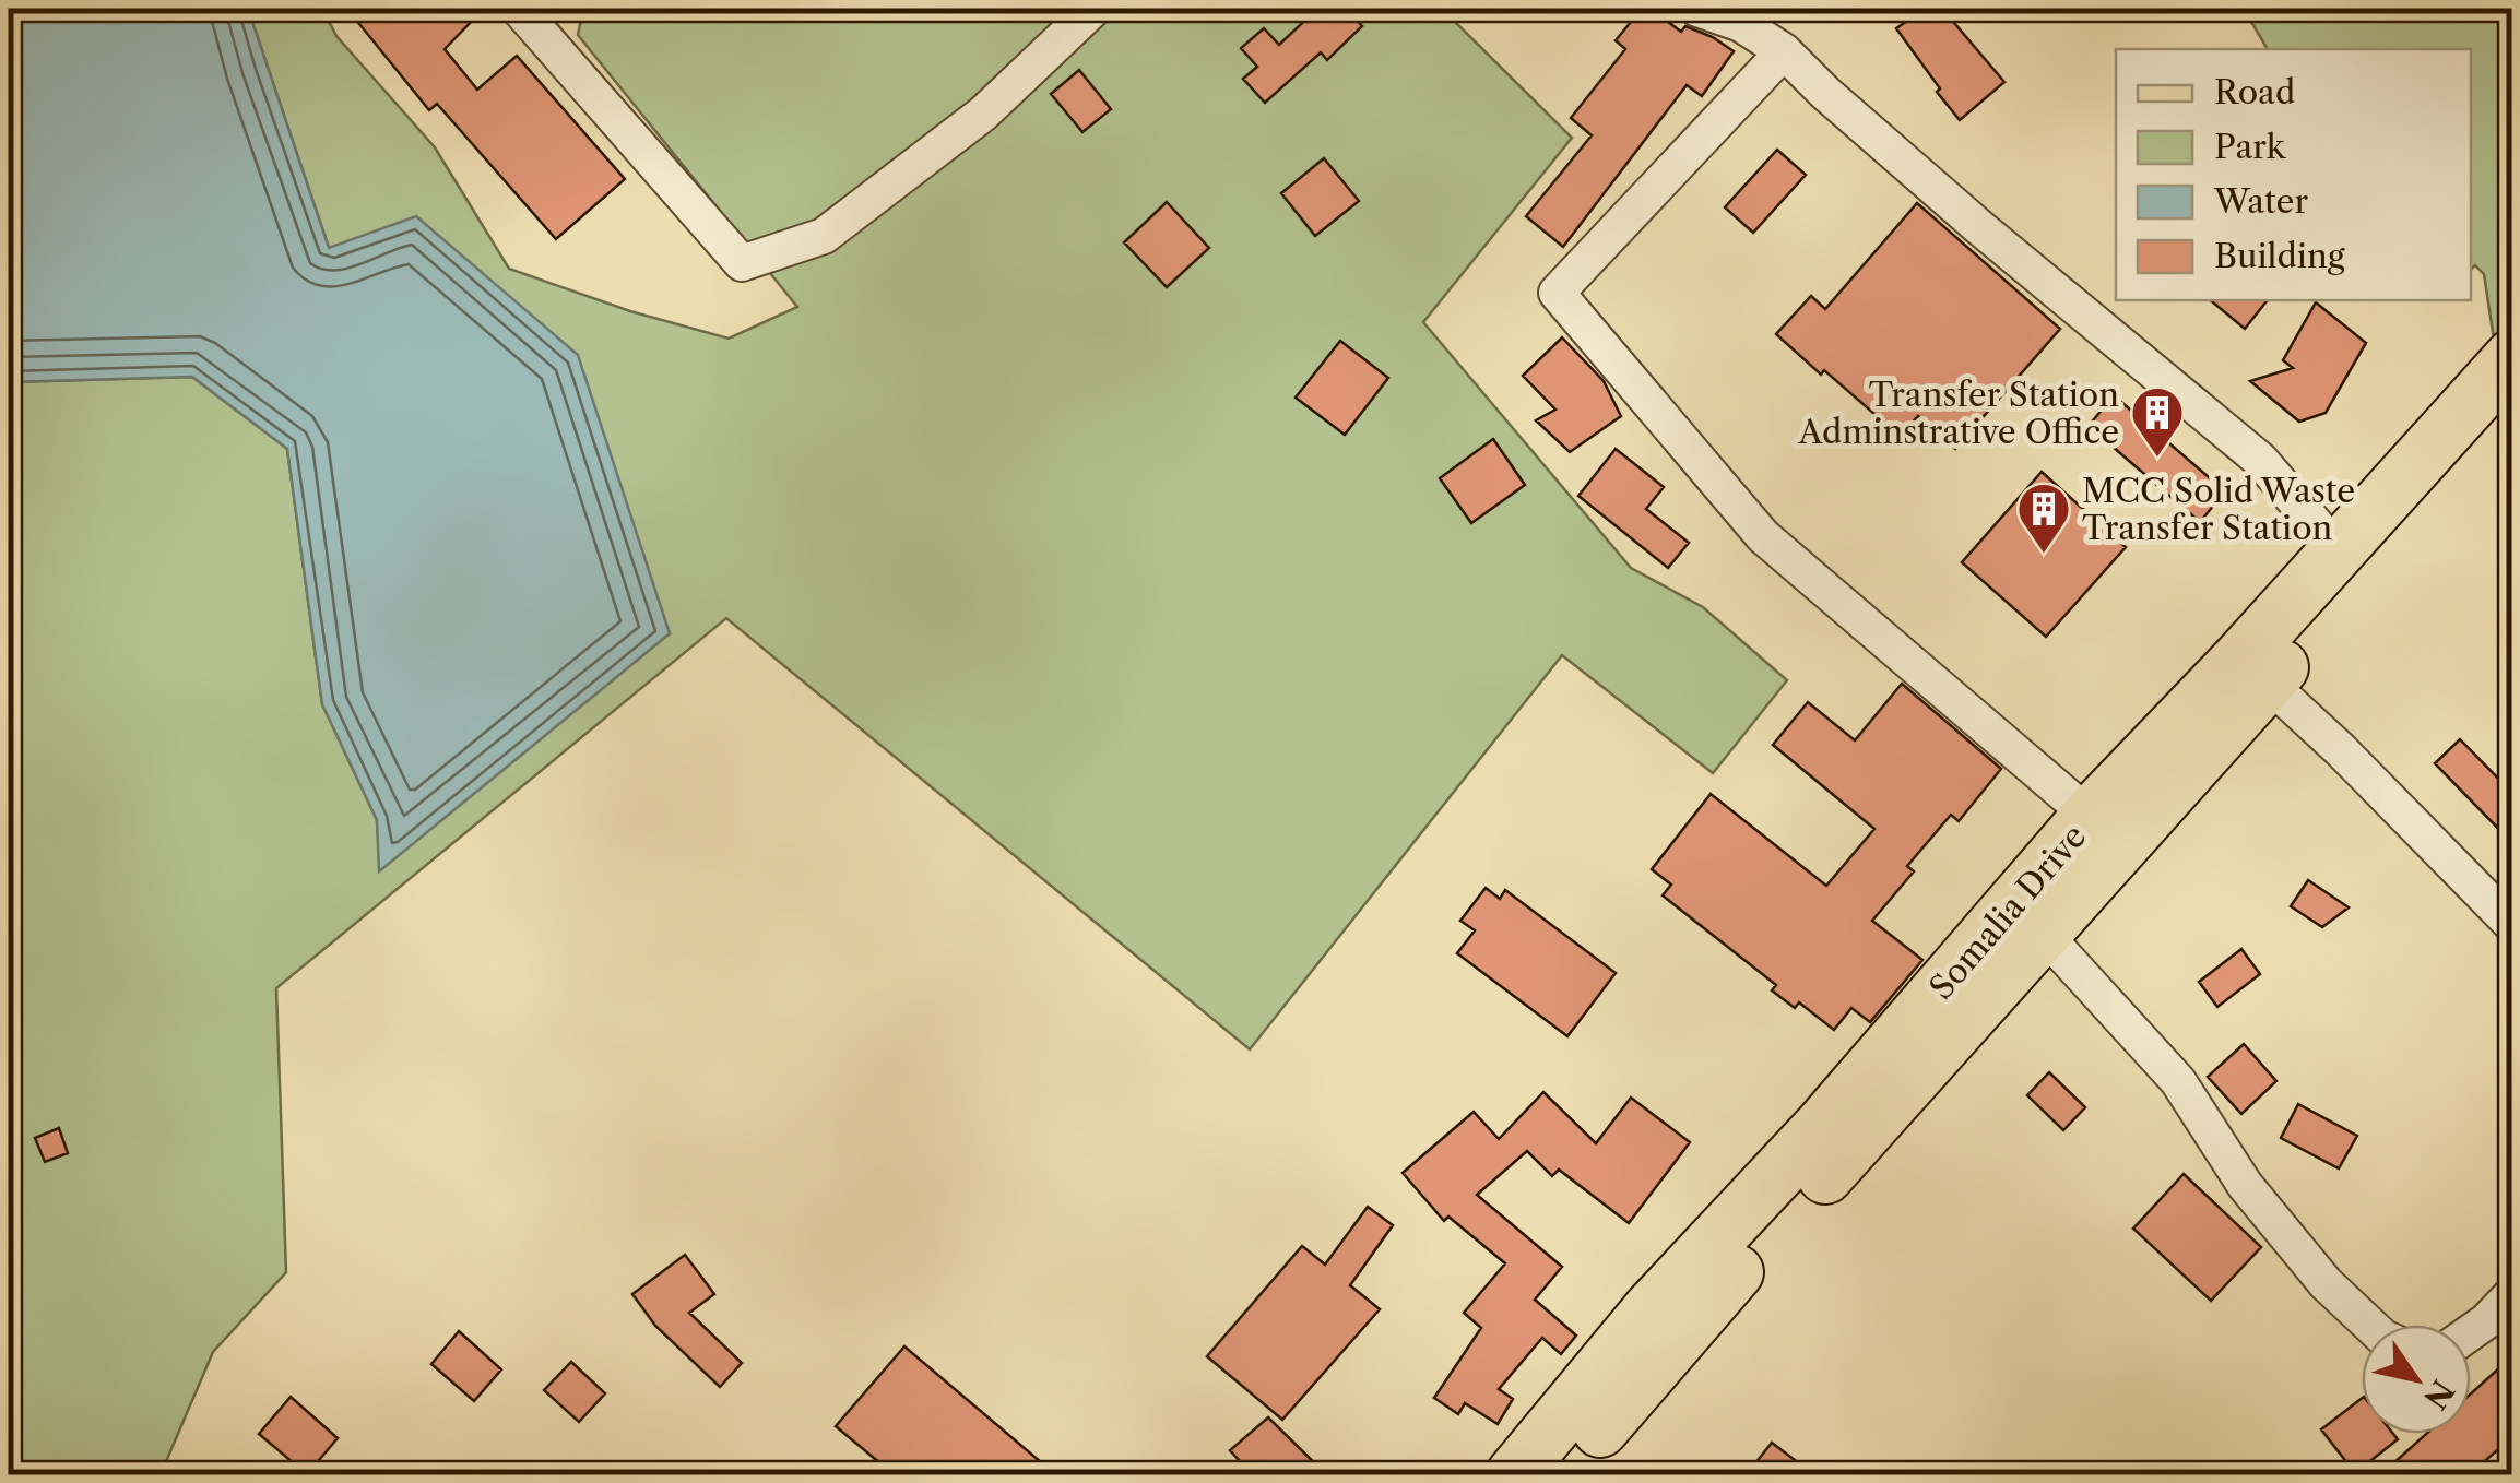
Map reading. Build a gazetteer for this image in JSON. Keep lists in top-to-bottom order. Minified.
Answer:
{"streets":{"main road":["Somalia Drive"]},"places":{"building":["Transfer Station Adminstrative Office","MCC Solid Waste Transfer Station"]},"legend":["Road","Park","Water","Building"],"north":"bottom right"}
